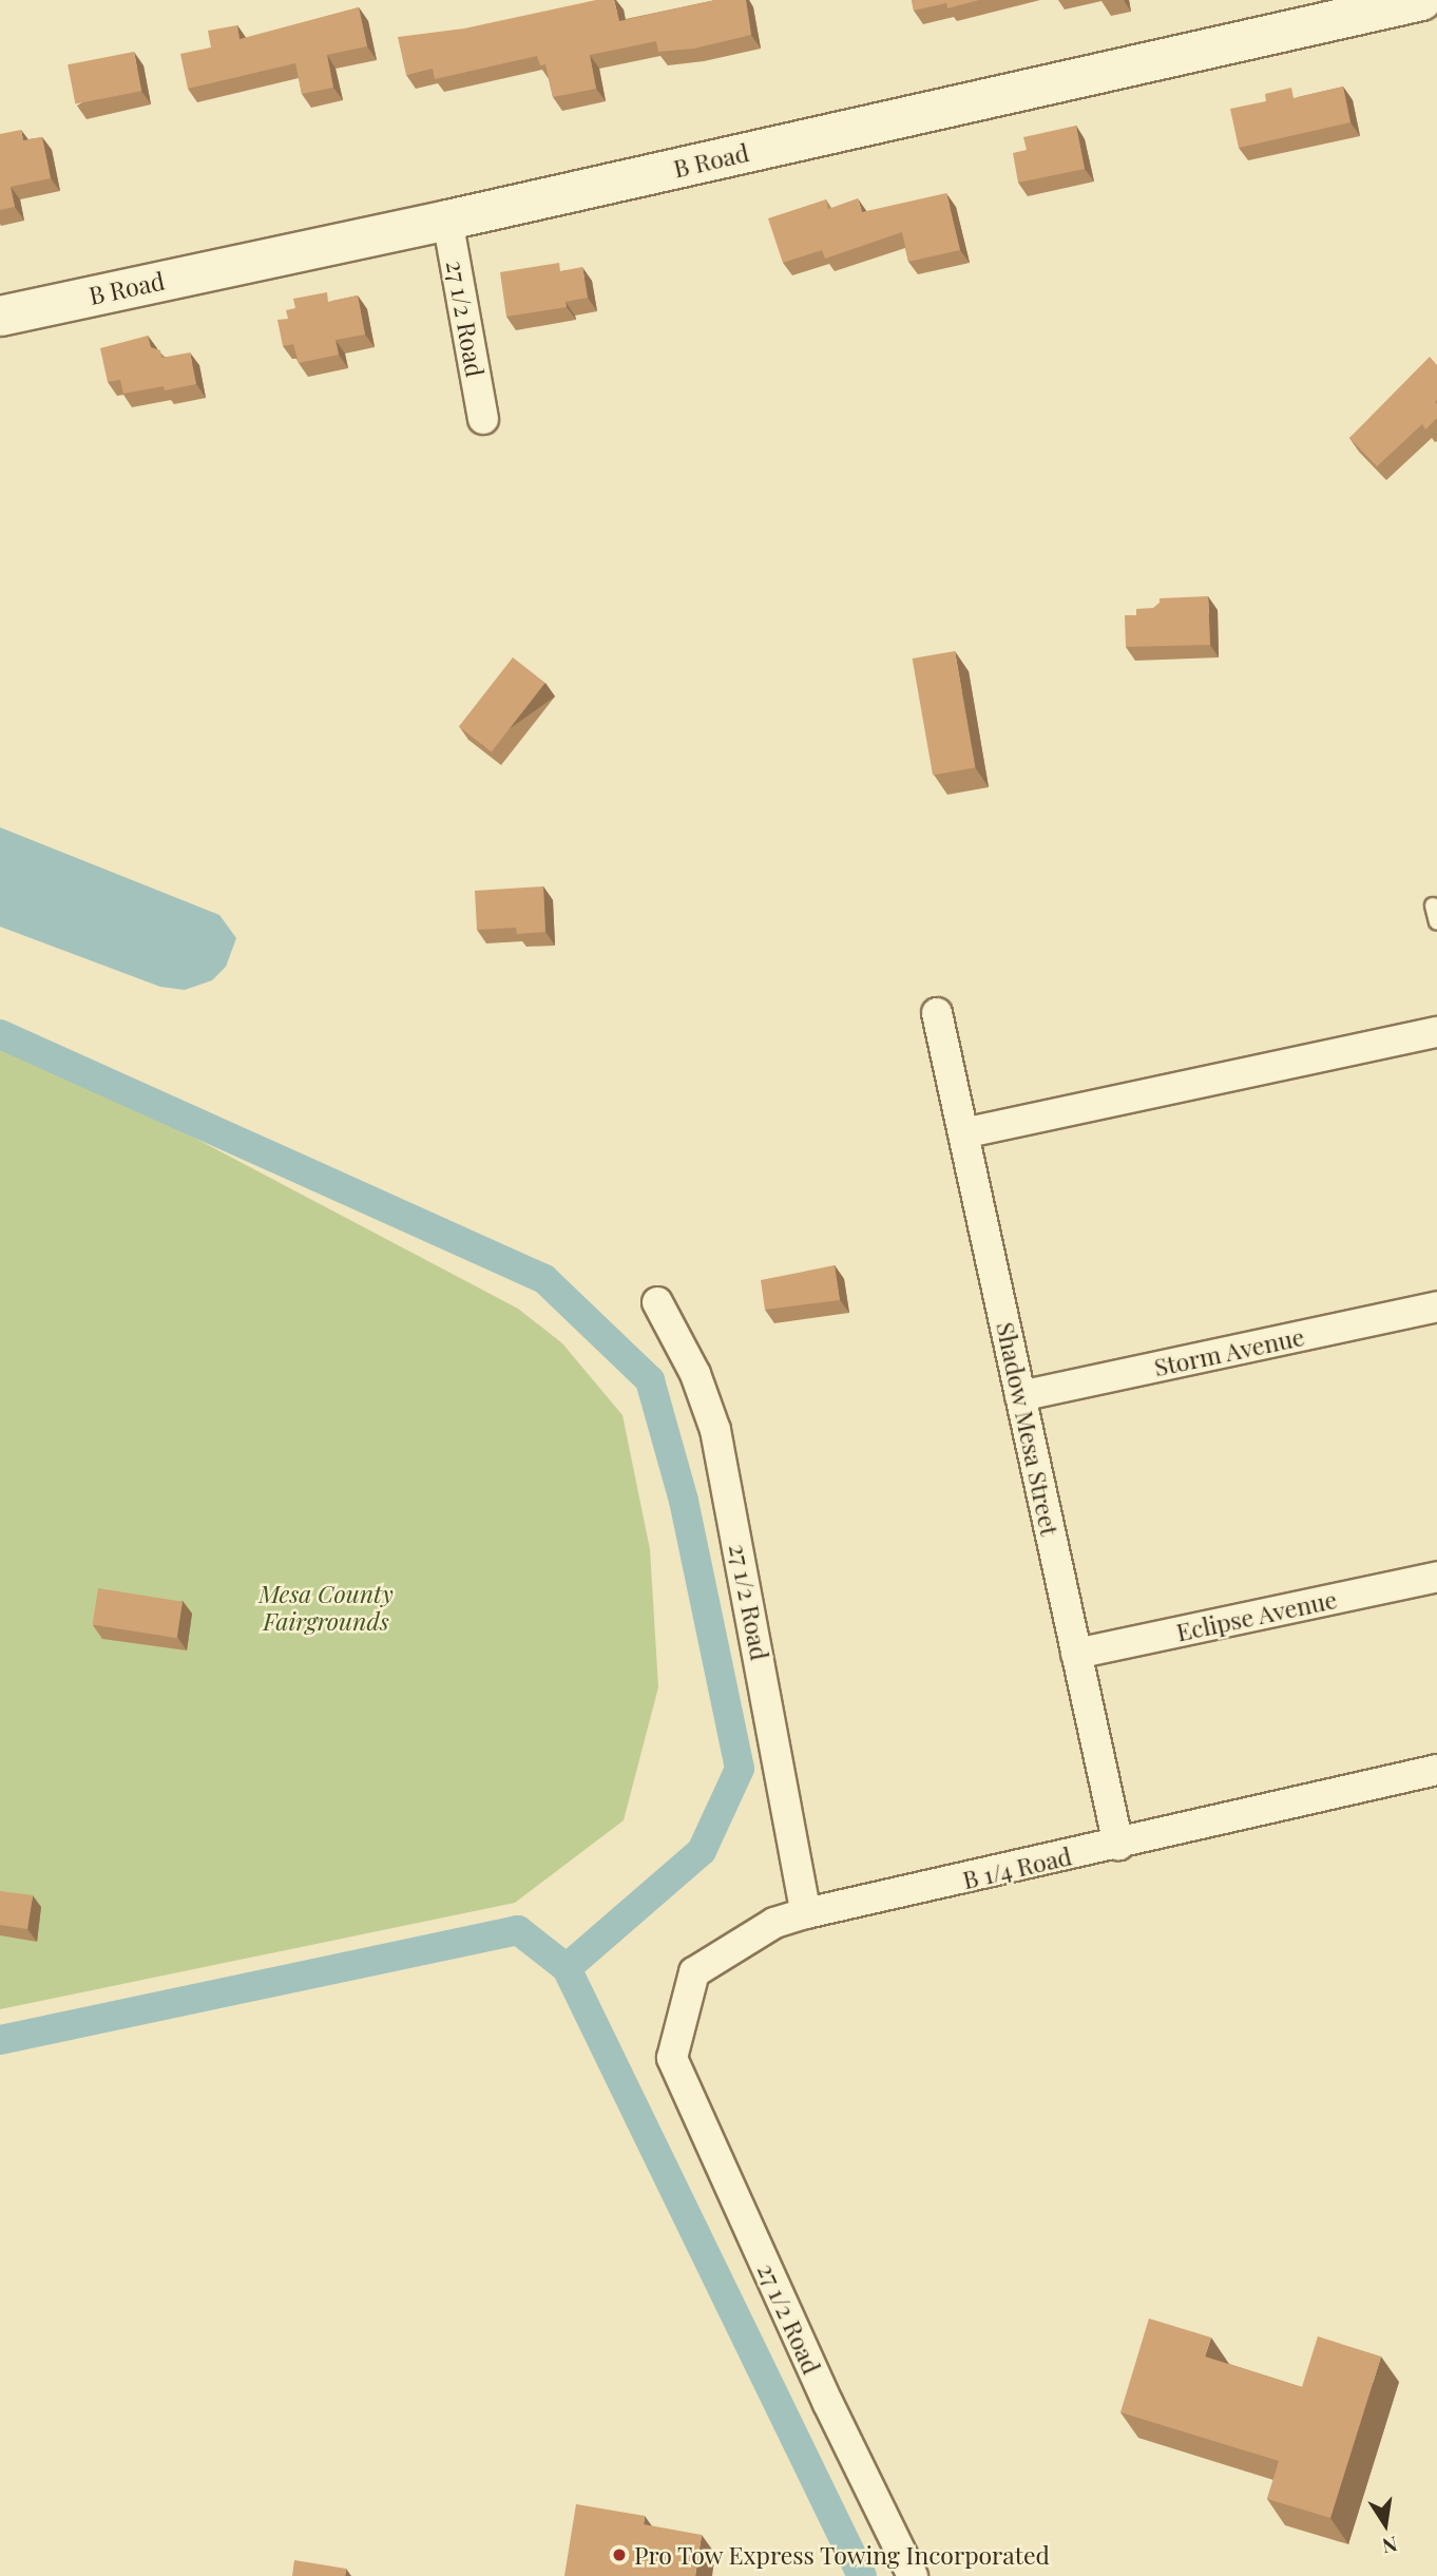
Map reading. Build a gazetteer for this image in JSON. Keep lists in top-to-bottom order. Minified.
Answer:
{"streets":{"street":["B Road","27 1/2 Road","Storm Avenue","Shadow Mesa Street","Eclipse Avenue","B 1/4 Road"]},"crossings":[["B Road","27 1/2 Road"],["27 1/2 Road","B 1/4 Road"],["Storm Avenue","Shadow Mesa Street"],["Shadow Mesa Street","Eclipse Avenue"],["Shadow Mesa Street","B 1/4 Road"]],"parks":["Mesa County Fairgrounds"],"places":["Pro Tow Express Towing Incorporated"],"north":"bottom"}
